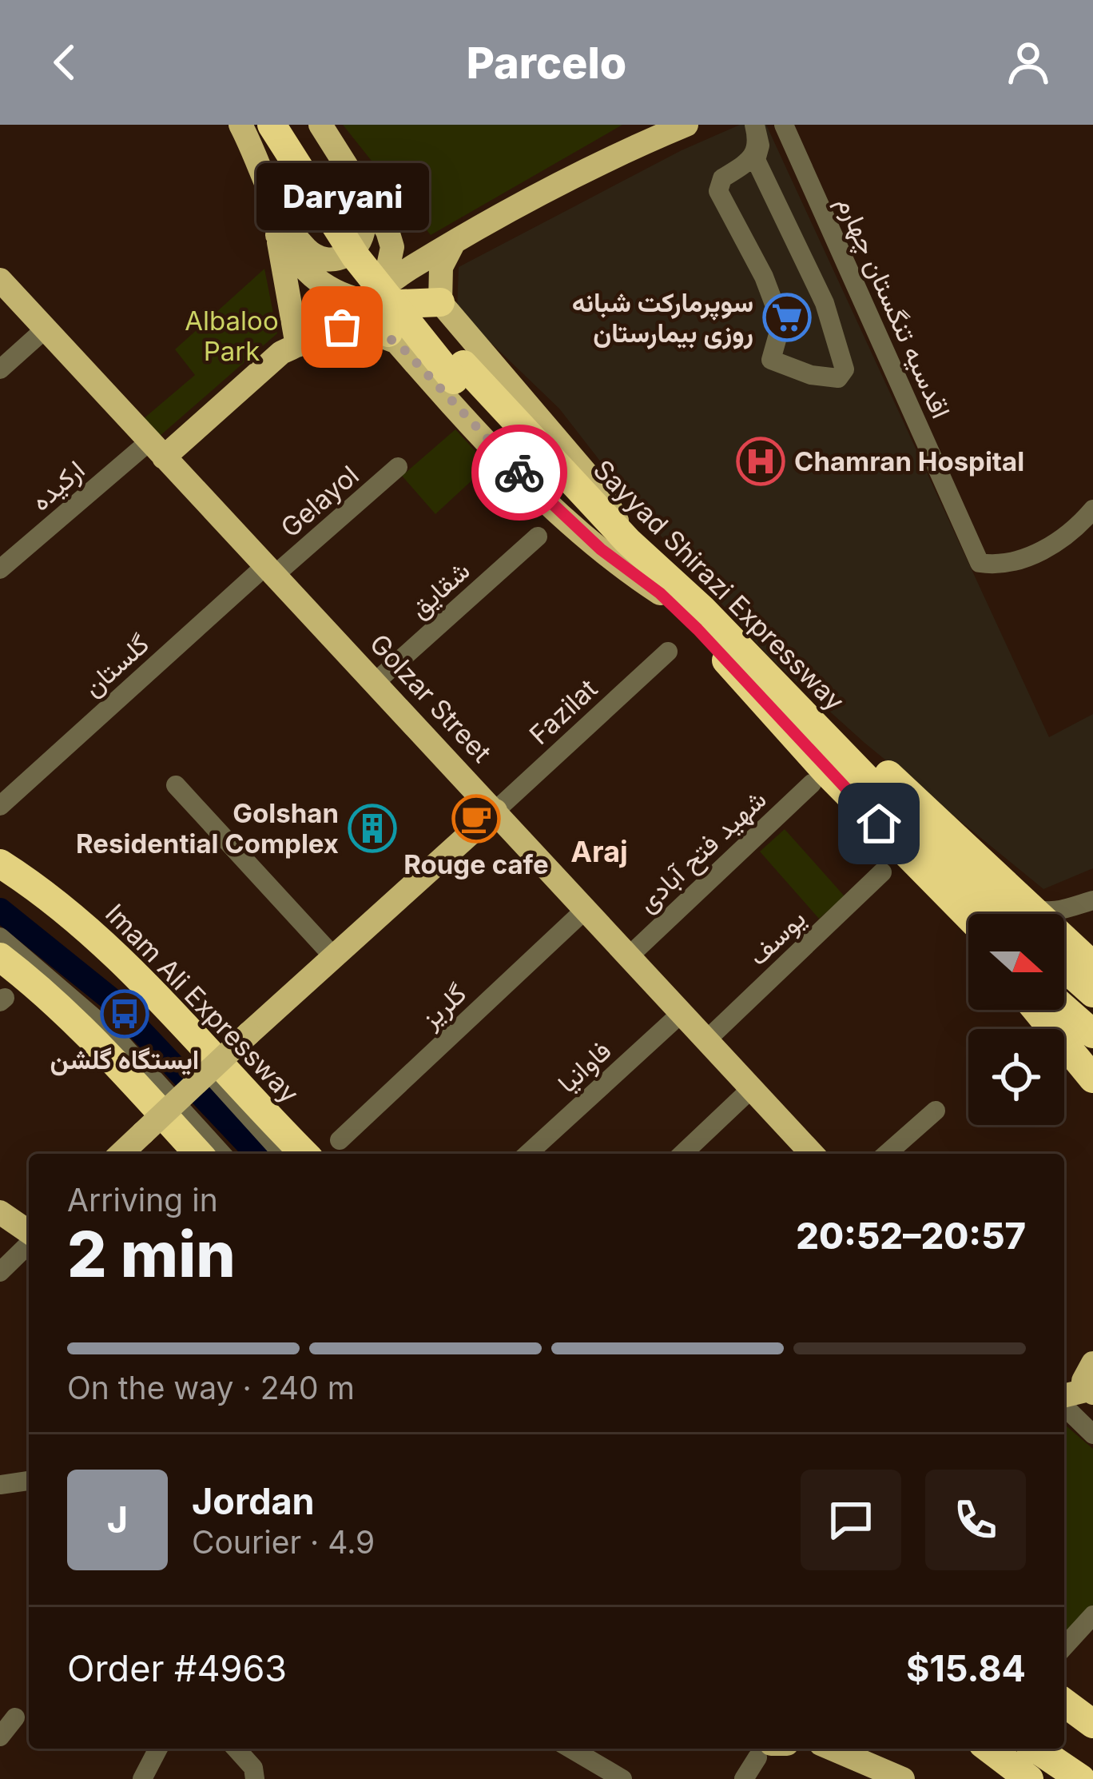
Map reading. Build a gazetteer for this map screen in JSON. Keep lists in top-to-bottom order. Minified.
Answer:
{"streets":{"highway":["Sayyad Shirazi Expressway","Imam Ali Expressway"],"main road":["Golzar Street"],"street":["اقدسیه تنگستان چهارم","ارکیده","Gelayol","شقایق","گلستان","Fazilat","شهید فتح آبادی","یوسف","گلریز","فاوانیا"]},"crossings":[["ارکیده","Golzar Street"],["Gelayol","گلستان"],["Gelayol","Golzar Street"],["شقایق","Golzar Street"],["گلستان","Golzar Street"],["Golzar Street","Fazilat"],["Golzar Street","شهید فتح آبادی"],["Golzar Street","یوسف"],["Golzar Street","گلریز"],["Golzar Street","فاوانیا"]],"districts":["Araj"],"parks":["Albaloo Park"],"places":{"supermarket":["سوپرمارکت شبانه روزی بیمارستان"],"other":["Daryani"],"hospital":["Chamran Hospital"],"cafe":["Rouge cafe"],"building":["Golshan Residential Complex"],"bus stop":["ایستگاه گلشن"]},"north":"right","page":{"header":"Parcelo","bubble":"Daryani","heading":["2 min","Arriving in","20:52–20:57"],"panel":["Jordan","Courier · 4.9","Order #4963","$15.84"],"bar":"On the way · 240 m","round":"J"}}
